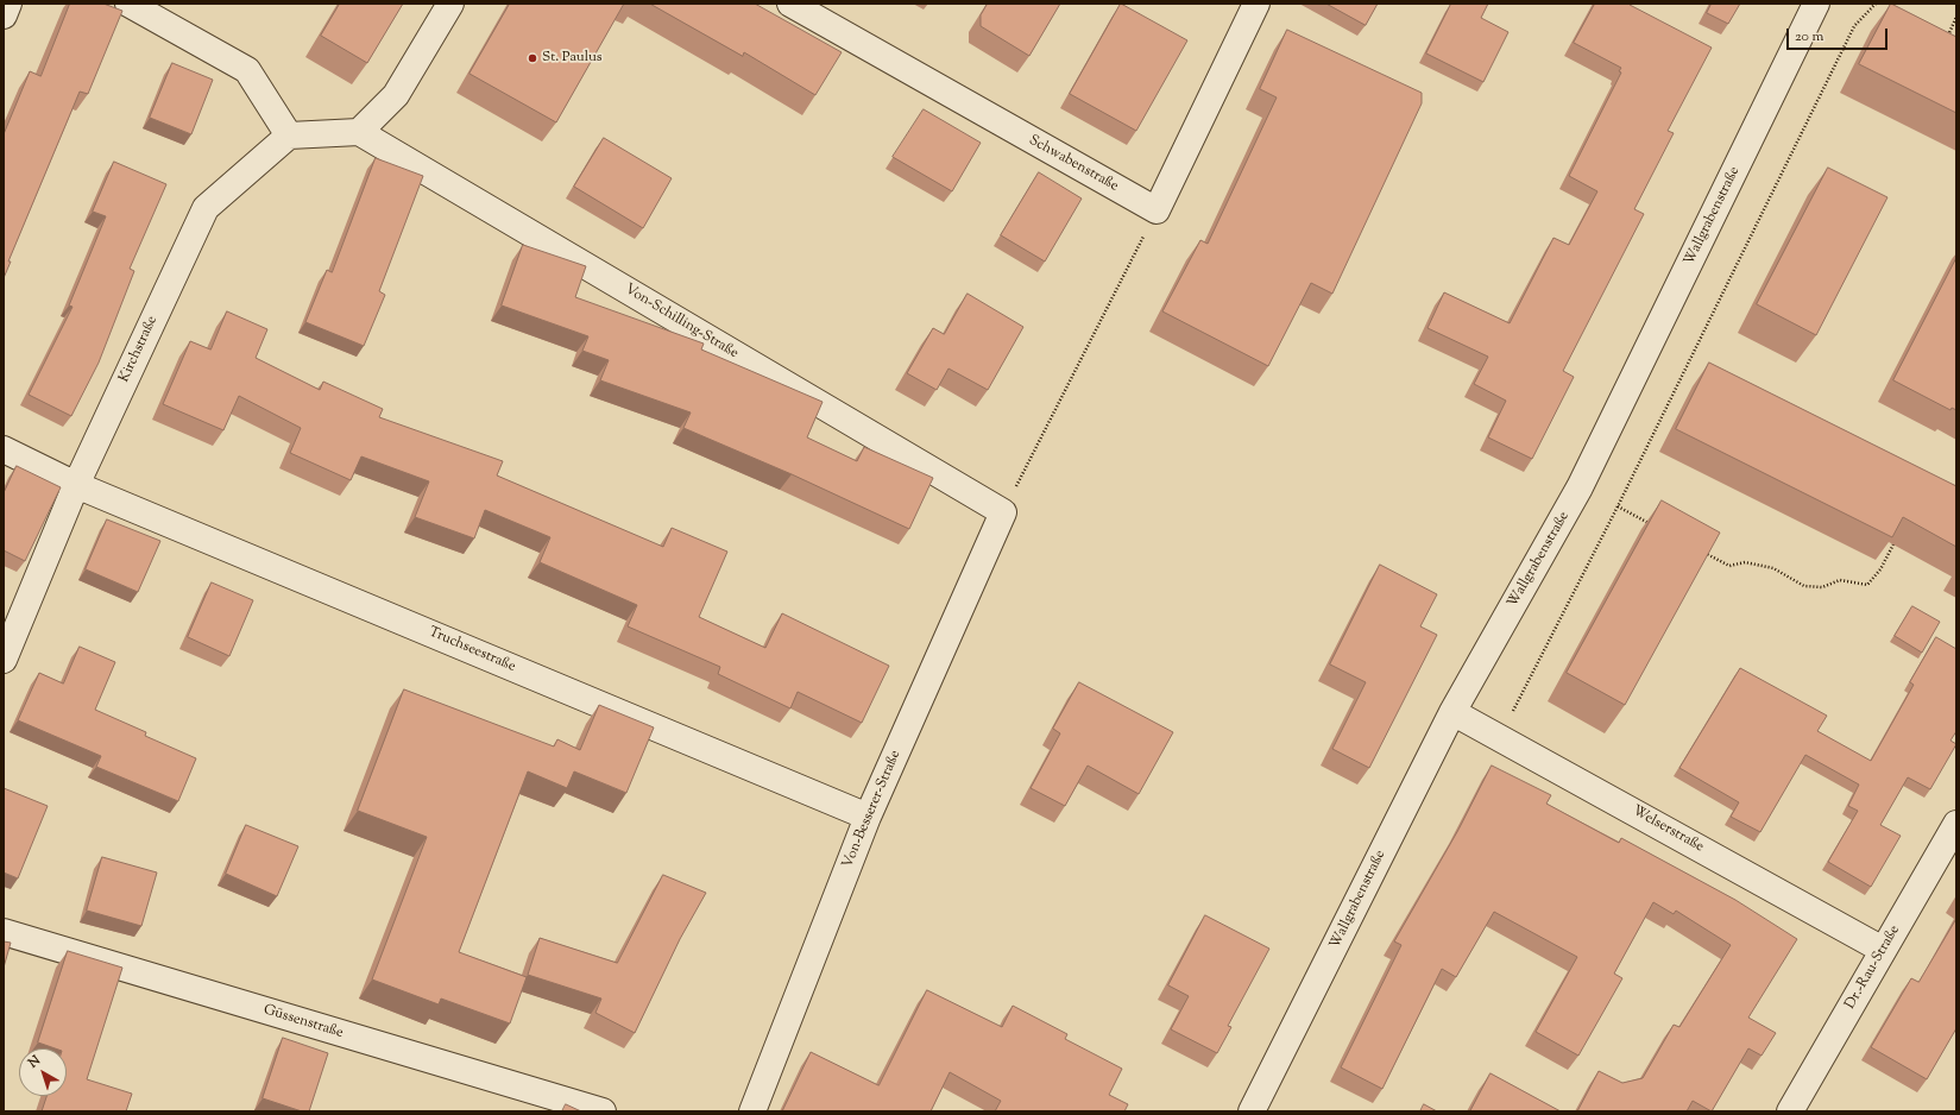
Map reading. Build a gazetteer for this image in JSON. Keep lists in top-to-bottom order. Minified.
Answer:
{"streets":{"street":["Schwabenstraße","Wallgrabenstraße","Von-Schilling-Straße","Kirchstraße","Truchseestraße","Von-Besserer-Straße","Welserstraße","Dr.-Rau-Straße","Güssenstraße"]},"crossings":[["Wallgrabenstraße","Welserstraße"],["Von-Schilling-Straße","Von-Besserer-Straße"],["Kirchstraße","Truchseestraße"],["Truchseestraße","Von-Besserer-Straße"],["Welserstraße","Dr.-Rau-Straße"]],"places":["St. Paulus"],"scale_bar":"20 m","north":"top left"}
